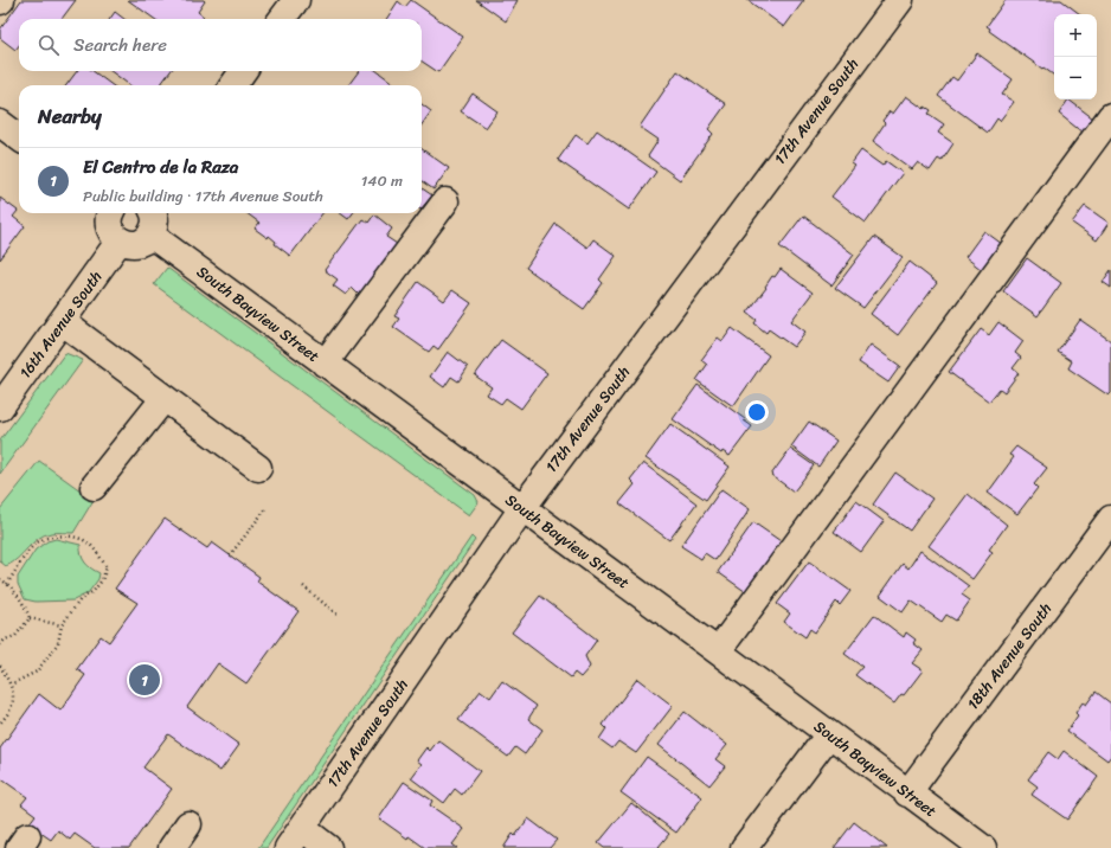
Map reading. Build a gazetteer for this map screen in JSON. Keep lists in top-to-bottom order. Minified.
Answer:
{"streets":{"street":["17th Avenue South","South Bayview Street","16th Avenue South","18th Avenue South"]},"crossings":[["17th Avenue South","South Bayview Street"],["South Bayview Street","18th Avenue South"]],"page":{"map_buttons":["+","−"],"search":"Search here","heading":"Nearby","list":[{"mark":"1","name":"El Centro de la Raza","note":"Public building · 17th Avenue South","value":"140 m"}],"pins":"1"}}
